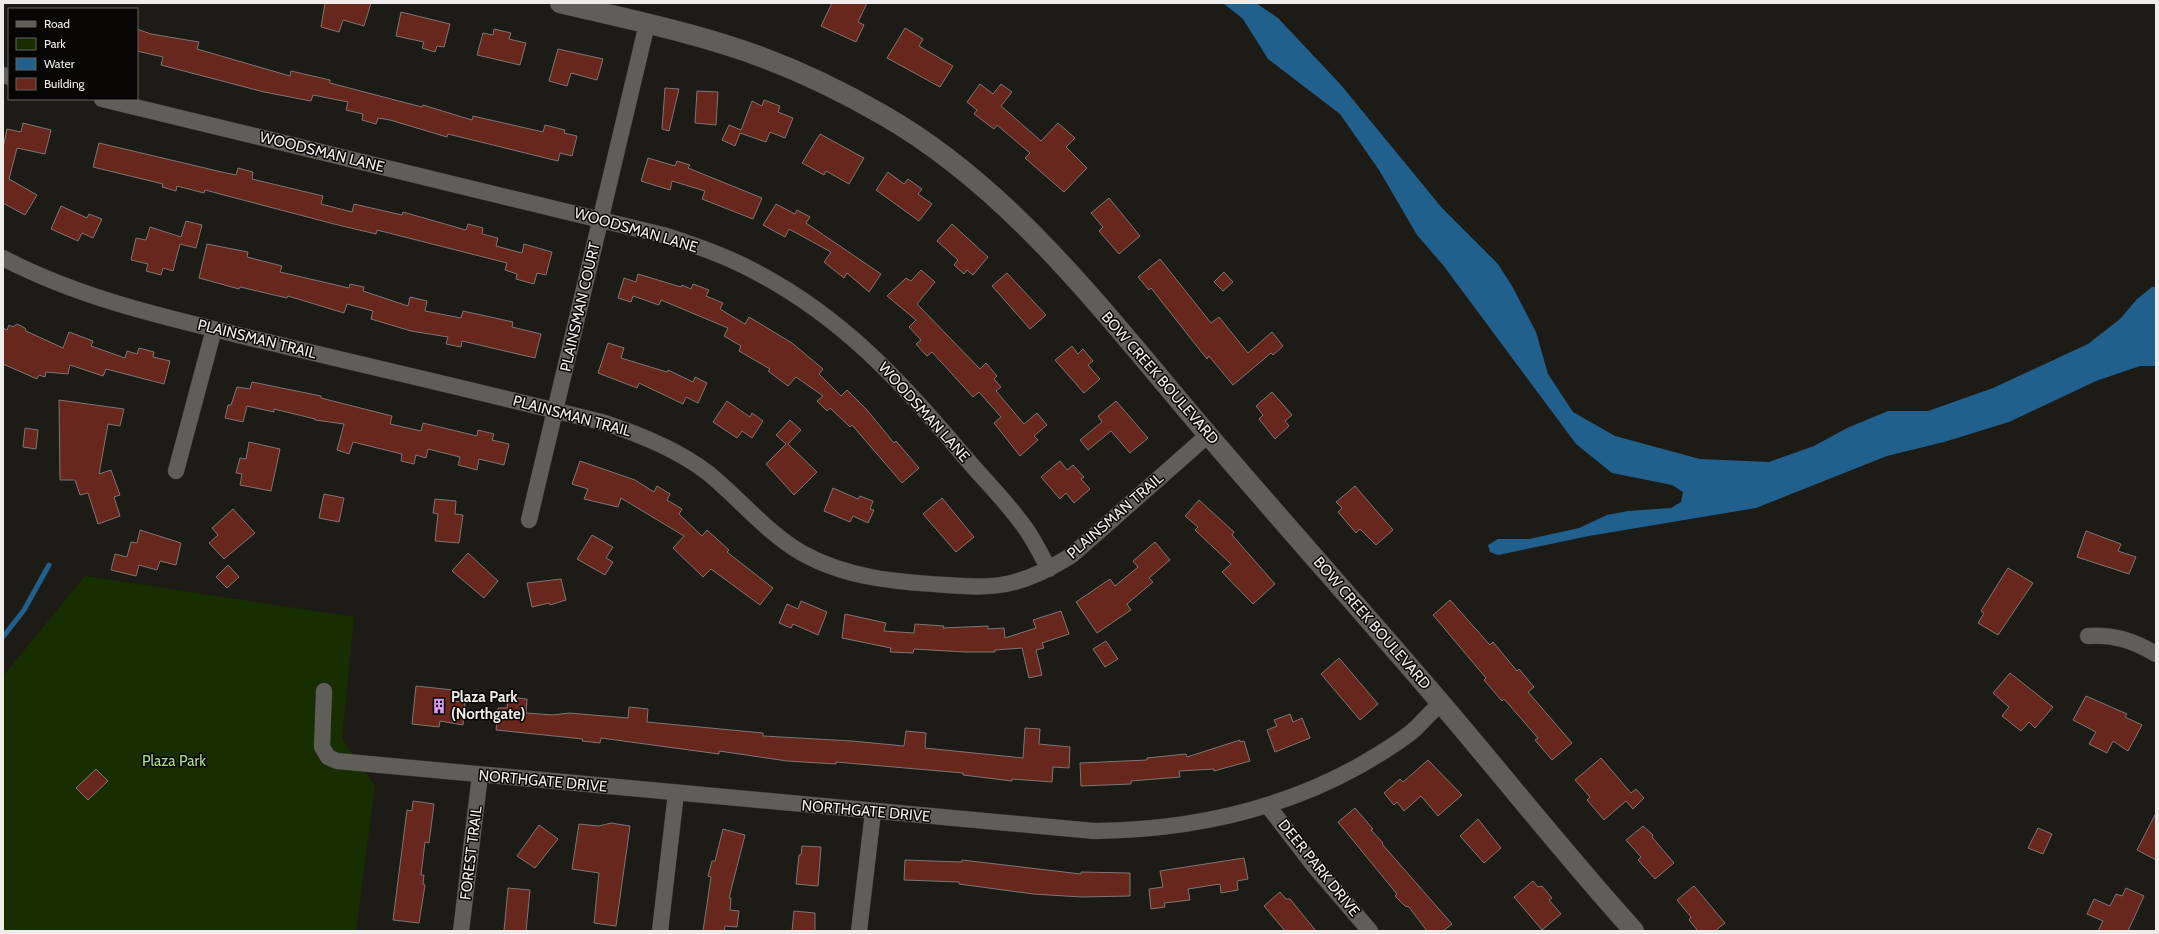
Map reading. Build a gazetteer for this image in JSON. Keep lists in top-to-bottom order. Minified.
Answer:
{"streets":{"street":["WOODSMAN LANE","PLAINSMAN COURT","PLAINSMAN TRAIL","BOW CREEK BOULEVARD","NORTHGATE DRIVE","FOREST TRAIL","DEER PARK DRIVE"]},"crossings":[["WOODSMAN LANE","PLAINSMAN COURT"],["WOODSMAN LANE","PLAINSMAN TRAIL"],["PLAINSMAN COURT","PLAINSMAN TRAIL"],["PLAINSMAN COURT","BOW CREEK BOULEVARD"],["PLAINSMAN TRAIL","BOW CREEK BOULEVARD"],["BOW CREEK BOULEVARD","NORTHGATE DRIVE"],["NORTHGATE DRIVE","FOREST TRAIL"],["NORTHGATE DRIVE","DEER PARK DRIVE"]],"parks":["Plaza Park"],"places":{"building":["Plaza Park (Northgate)"]},"legend":["Road","Park","Water","Building"]}
